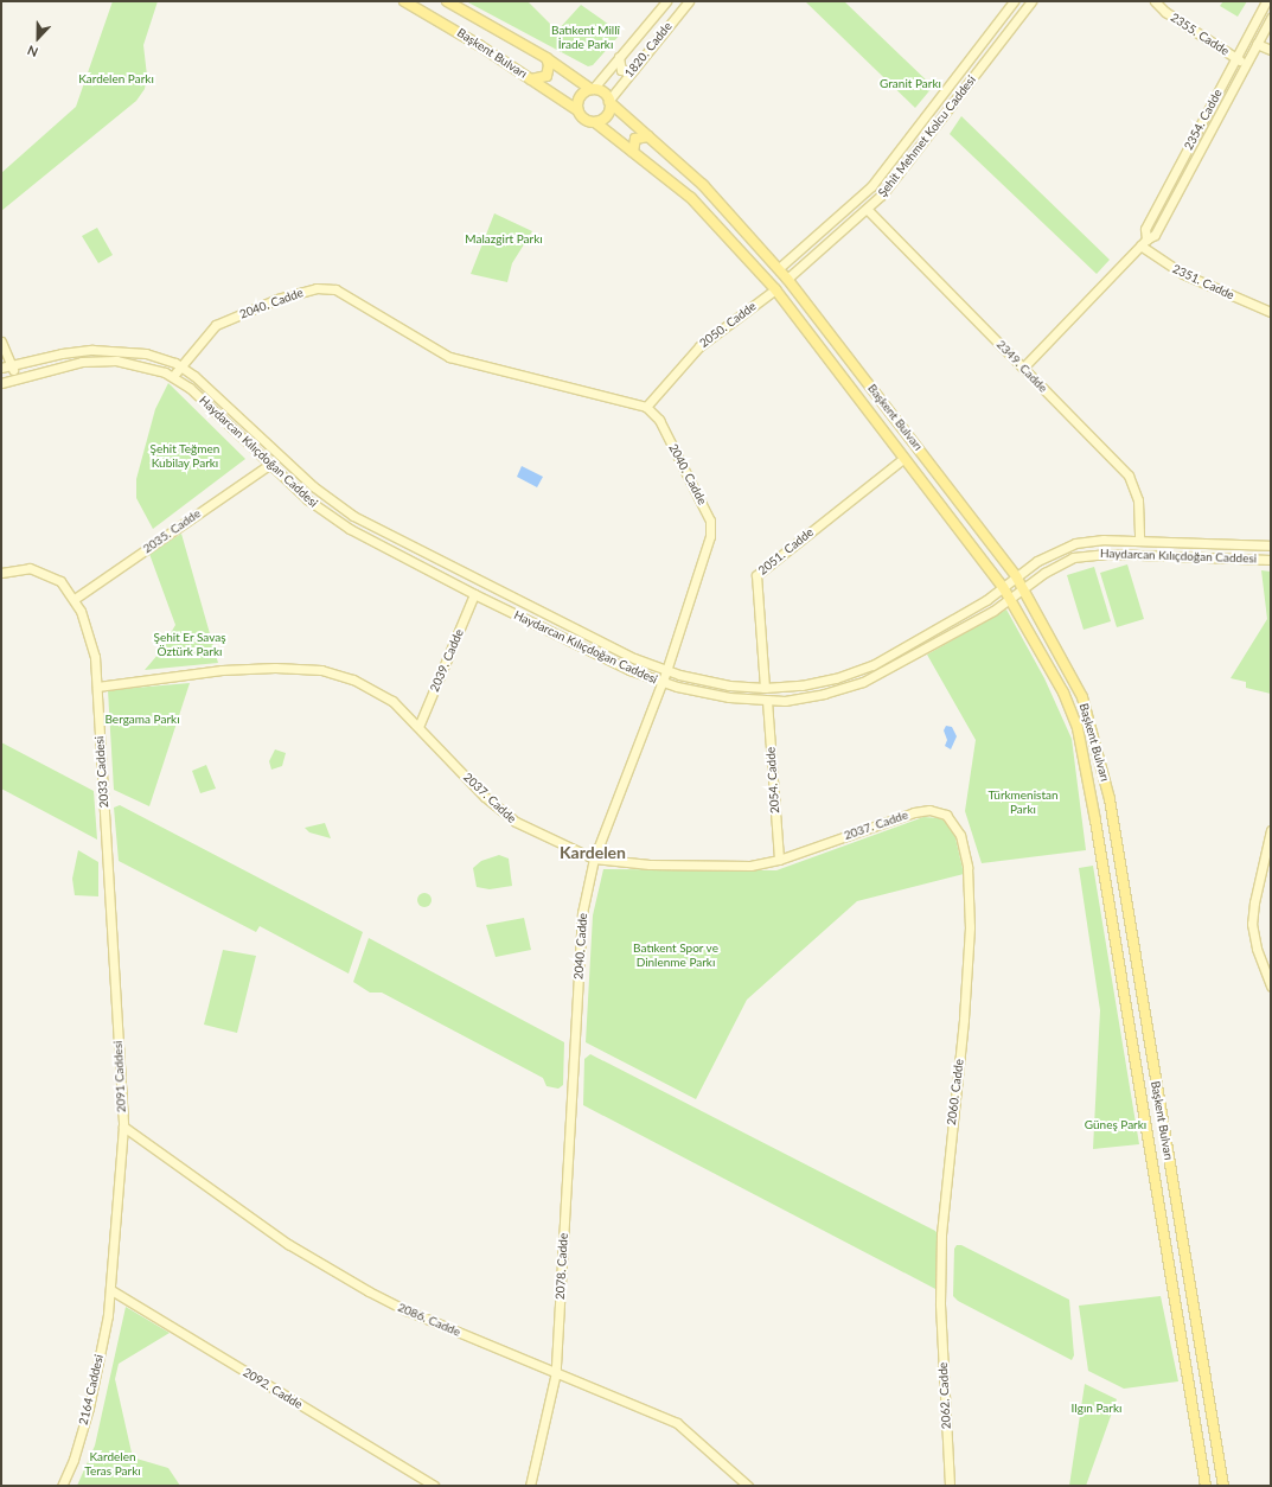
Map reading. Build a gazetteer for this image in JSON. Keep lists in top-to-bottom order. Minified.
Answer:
{"streets":{"main road":["Başkent Bulvarı"],"street":["2355. Cadde","1820. Cadde","2354. Cadde","Şehit Mehmet Kolcu Caddesi","2351. Cadde","2040. Cadde","2050. Cadde","2349. Cadde","Haydarcan Kılıçdoğan Caddesi","2035. Cadde","2051. Cadde","2039. Cadde","2033 Caddesi","2054. Cadde","2037. Cadde","2091 Caddesi","2060. Cadde","2078. Cadde","2086. Cadde","2092. Cadde","2164 Caddesi","2062. Cadde"]},"crossings":[["2355. Cadde","2354. Cadde"],["1820. Cadde","Başkent Bulvarı"],["Başkent Bulvarı","Şehit Mehmet Kolcu Caddesi"],["Başkent Bulvarı","2050. Cadde"],["Başkent Bulvarı","Haydarcan Kılıçdoğan Caddesi"],["Başkent Bulvarı","2051. Cadde"],["2354. Cadde","2351. Cadde"],["2354. Cadde","2349. Cadde"],["Şehit Mehmet Kolcu Caddesi","2349. Cadde"],["2040. Cadde","2050. Cadde"],["2040. Cadde","Haydarcan Kılıçdoğan Caddesi"],["2040. Cadde","2037. Cadde"],["2040. Cadde","2078. Cadde"],["2349. Cadde","Haydarcan Kılıçdoğan Caddesi"],["Haydarcan Kılıçdoğan Caddesi","2035. Cadde"],["Haydarcan Kılıçdoğan Caddesi","2051. Cadde"],["Haydarcan Kılıçdoğan Caddesi","2039. Cadde"],["Haydarcan Kılıçdoğan Caddesi","2054. Cadde"],["2035. Cadde","2033 Caddesi"],["2039. Cadde","2037. Cadde"],["2033 Caddesi","2037. Cadde"],["2033 Caddesi","2091 Caddesi"],["2054. Cadde","2037. Cadde"],["2037. Cadde","2060. Cadde"],["2091 Caddesi","2086. Cadde"],["2091 Caddesi","2092. Cadde"],["2091 Caddesi","2164 Caddesi"],["2060. Cadde","2062. Cadde"],["2078. Cadde","2086. Cadde"],["2092. Cadde","2164 Caddesi"]],"districts":["Kardelen"],"parks":["Batıkent Millî İrade Parkı","Kardelen Parkı","Granit Parkı","Malazgirt Parkı","Şehit Teğmen Kubilay Parkı","Şehit Er Savaş Öztürk Parkı","Bergama Parkı","Türkmenistan Parkı","Batıkent Spor ve Dinlenme Parkı","Güneş Parkı","Ilgın Parkı","Kardelen Teras Parkı"],"north":"bottom"}
